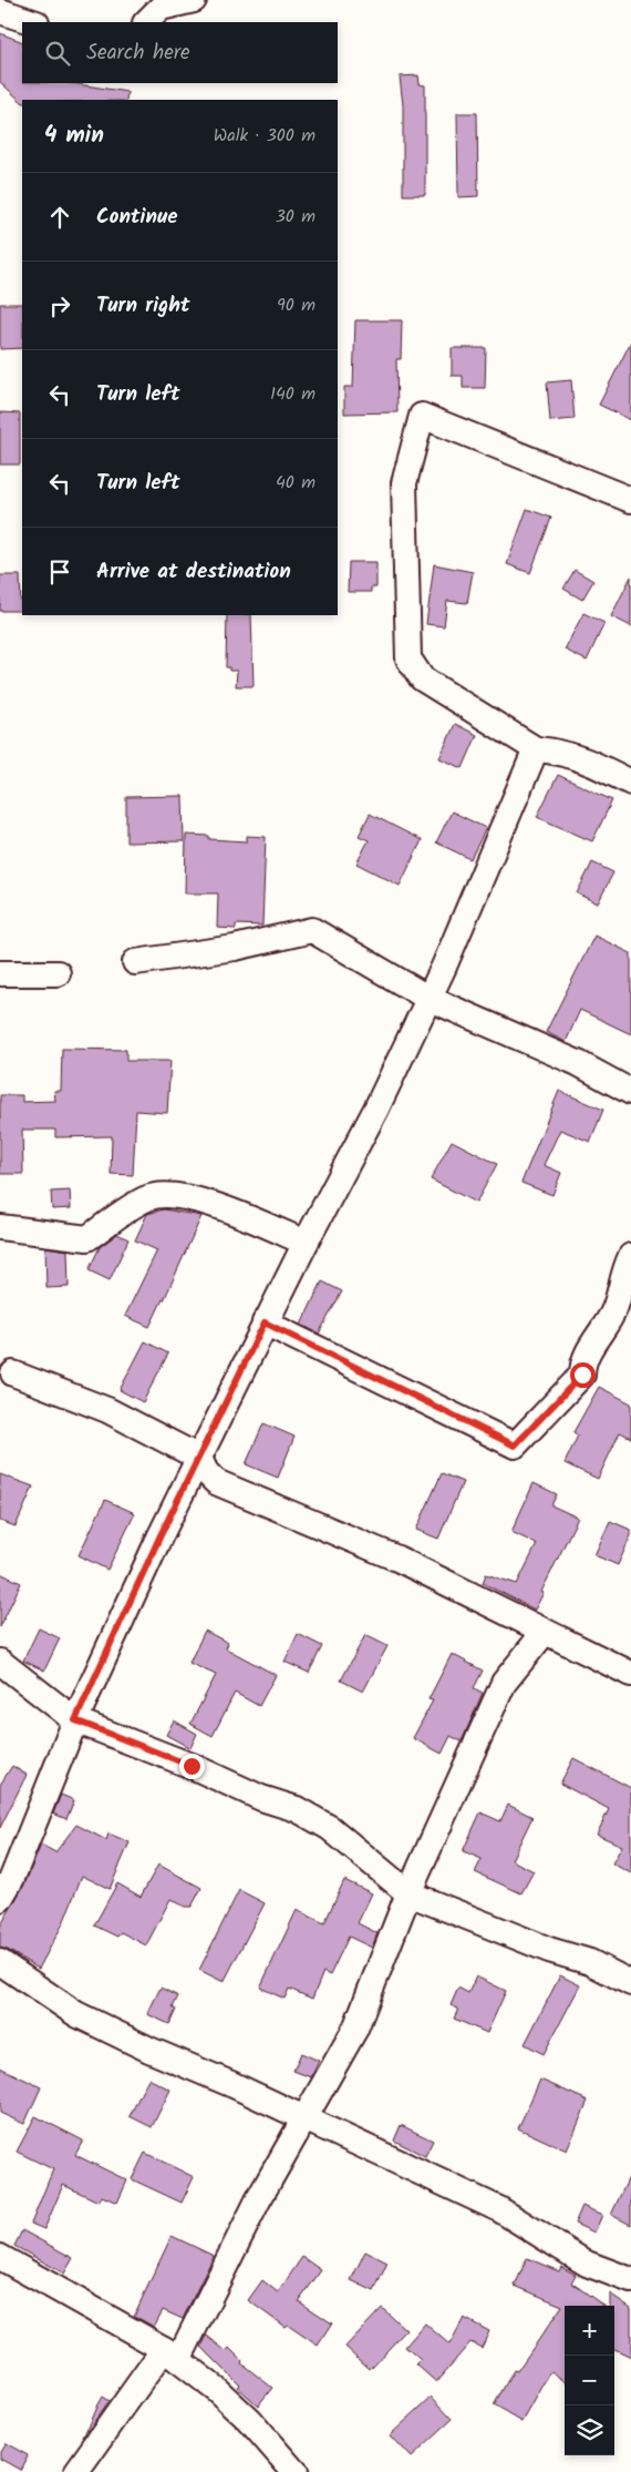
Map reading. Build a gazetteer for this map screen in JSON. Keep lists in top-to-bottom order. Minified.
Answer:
{"page":{"search":"Search here","heading":["4 min","Walk · 300 m"],"list":[["Continue","30 m"],["Turn right","90 m"],["Turn left","140 m"],["Turn left","40 m"],"Arrive at destination"],"map_buttons":["+","−"]}}
